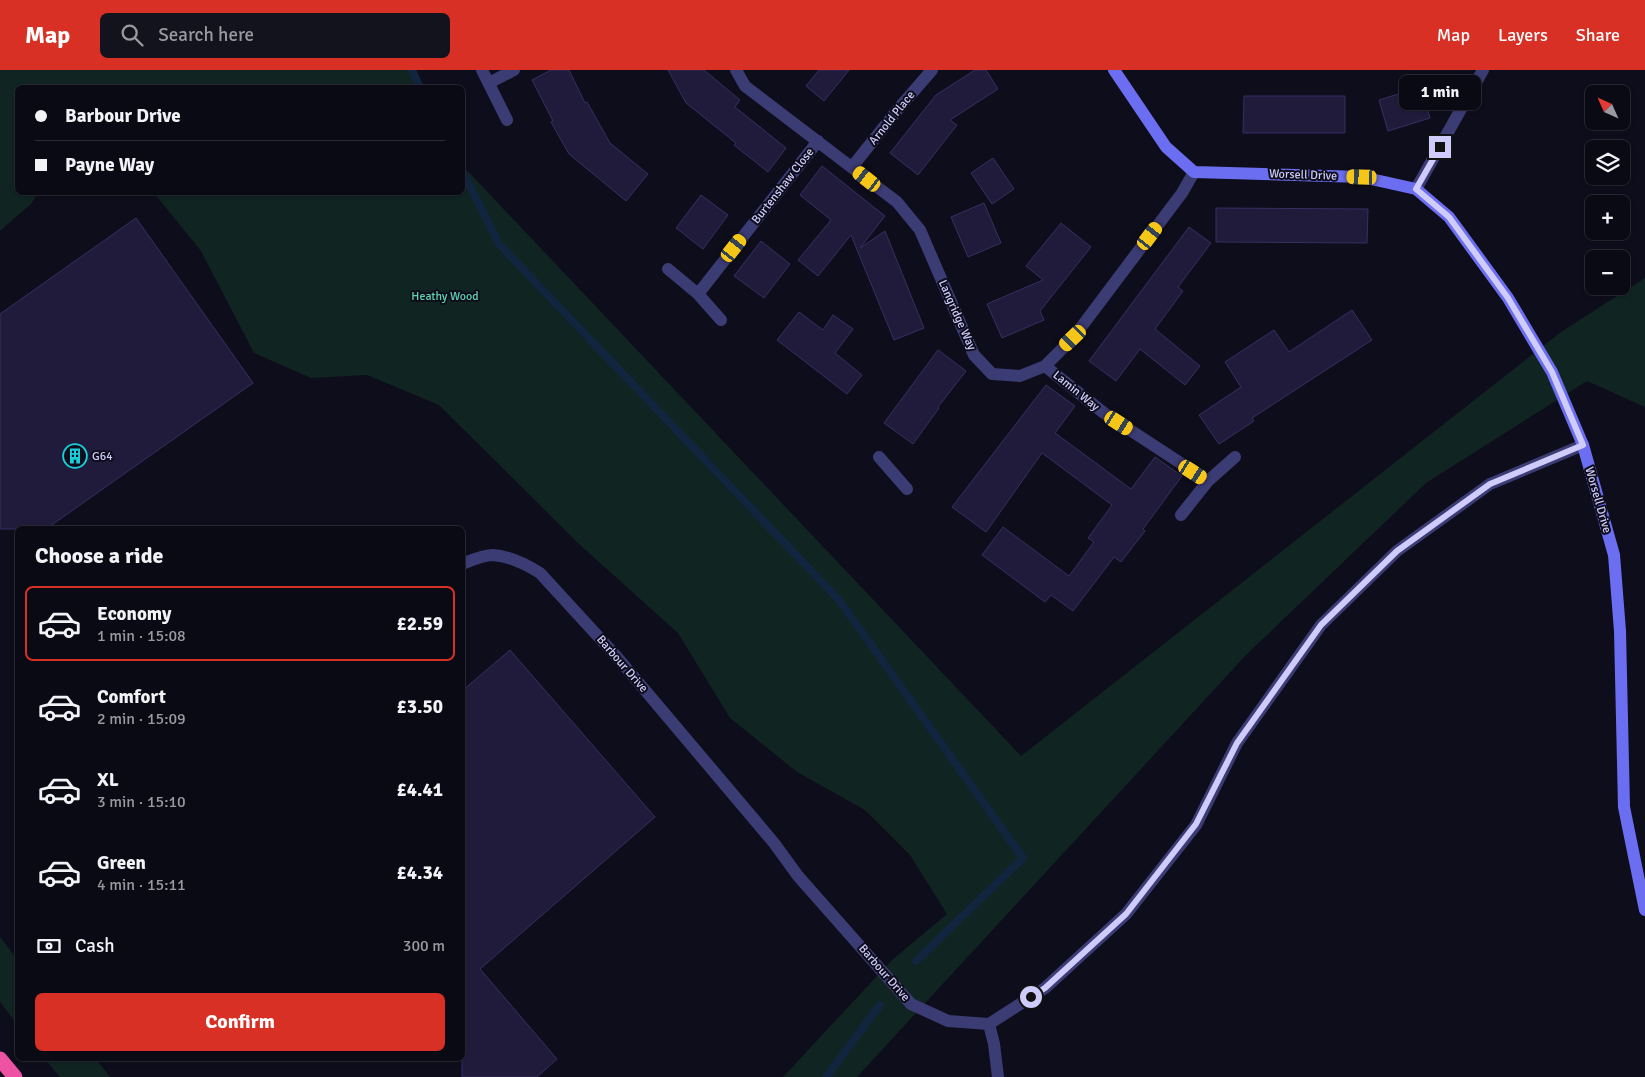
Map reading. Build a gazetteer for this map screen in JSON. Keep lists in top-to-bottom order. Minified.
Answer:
{"streets":{"street":["Arnold Place","Worsell Drive","Burtenshaw Close","Langridge Way","Lamin Way","Barbour Drive"]},"crossings":[["Arnold Place","Langridge Way"],["Worsell Drive","Langridge Way"],["Burtenshaw Close","Langridge Way"],["Langridge Way","Lamin Way"]],"parks":["Heathy Wood"],"places":{"building":["G64"]},"north":"top left","page":{"header":"Map","search":"Search here","nav":["Map","Layers","Share"],"bubble":"1 min","map_buttons":["+","−"],"banner":["Barbour Drive","Payne Way"],"heading":"Choose a ride","list":[{"name":"Economy","note":"1 min · 15:08","value":"£2.59"},{"name":"Comfort","note":"2 min · 15:09","value":"£3.50"},{"name":"XL","note":"3 min · 15:10","value":"£4.41"},{"name":"Green","note":"4 min · 15:11","value":"£4.34"}],"pay":["Cash","300 m"],"buttons":"Confirm"}}
